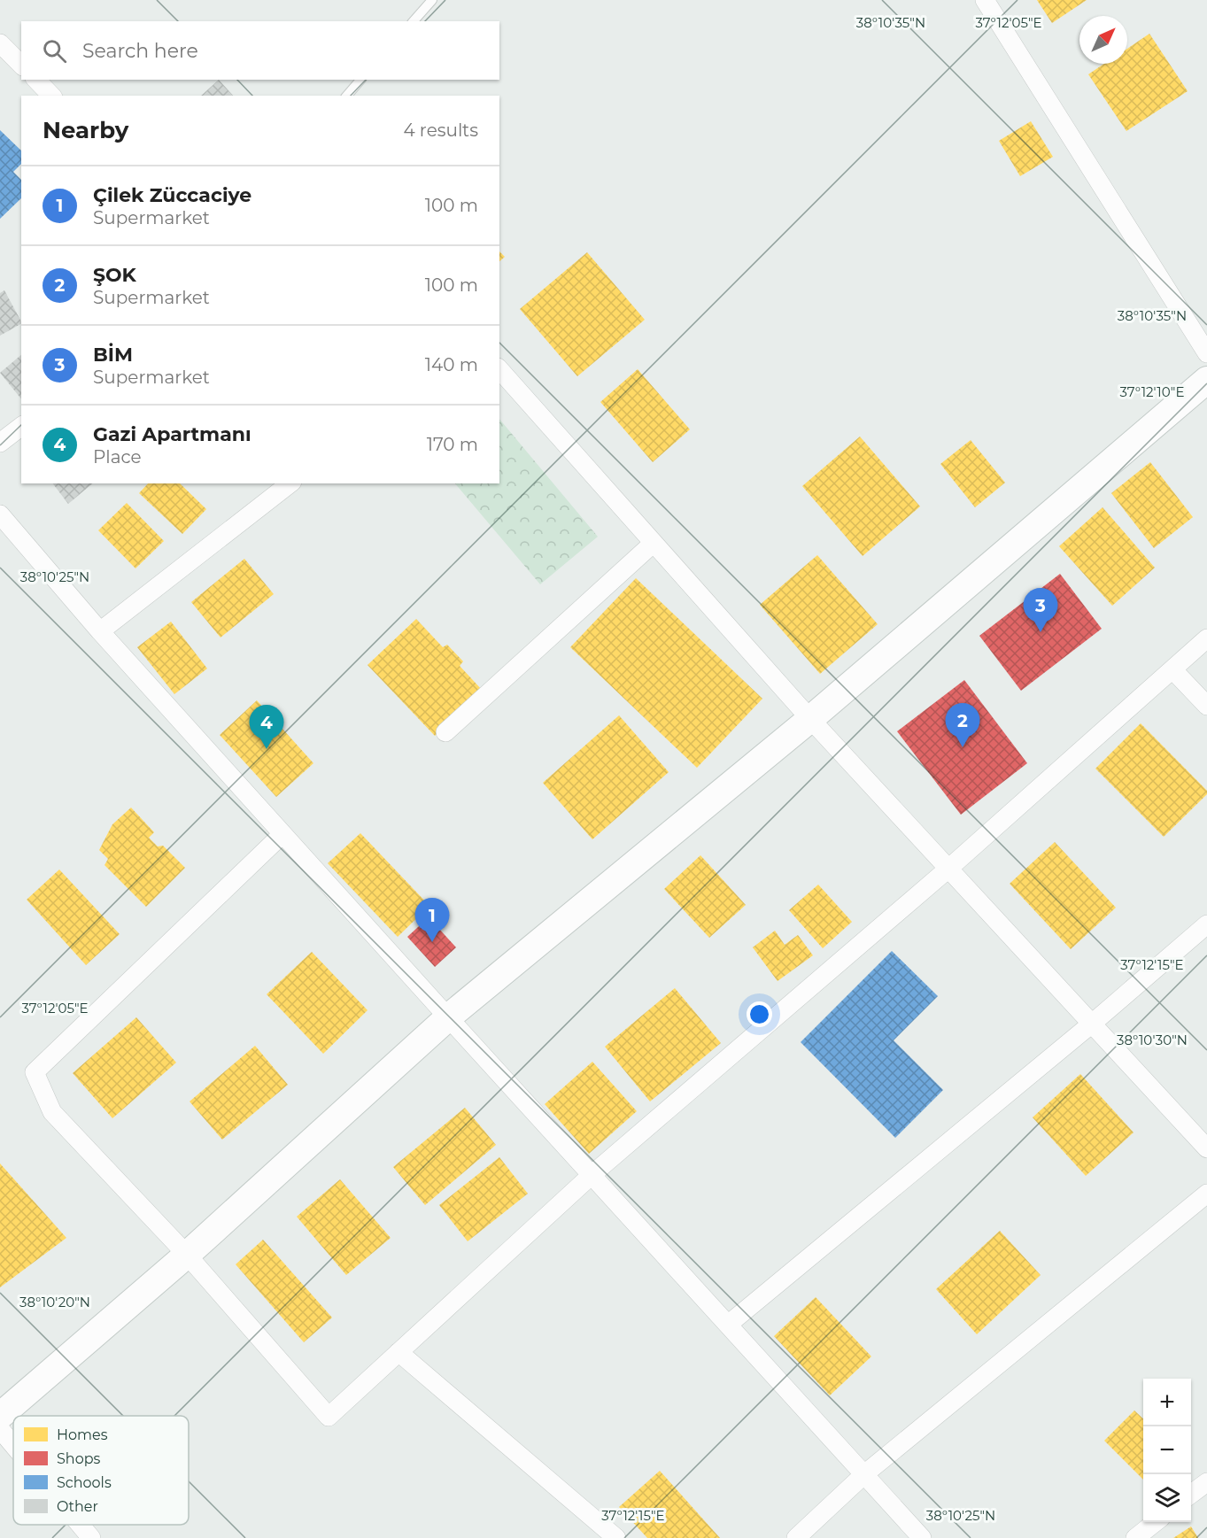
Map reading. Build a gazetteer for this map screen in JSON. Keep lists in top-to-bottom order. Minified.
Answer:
{"legend":["Homes","Shops","Schools","Other"],"north":"top right","page":{"search":"Search here","heading":["Nearby","4 results"],"list":[{"mark":"1","name":"Çilek Züccaciye","note":"Supermarket","value":"100 m"},{"mark":"2","name":"ŞOK","note":"Supermarket","value":"100 m"},{"mark":"3","name":"BİM","note":"Supermarket","value":"140 m"},{"mark":"4","name":"Gazi Apartmanı","note":"Place","value":"170 m"}],"pins":["3","2","4","1"],"map_buttons":["+","−"]},"coordinates":["38°10'35\"N","37°12'05\"E","37°12'10\"E","38°10'25\"N","37°12'15\"E","38°10'30\"N","38°10'20\"N"]}
